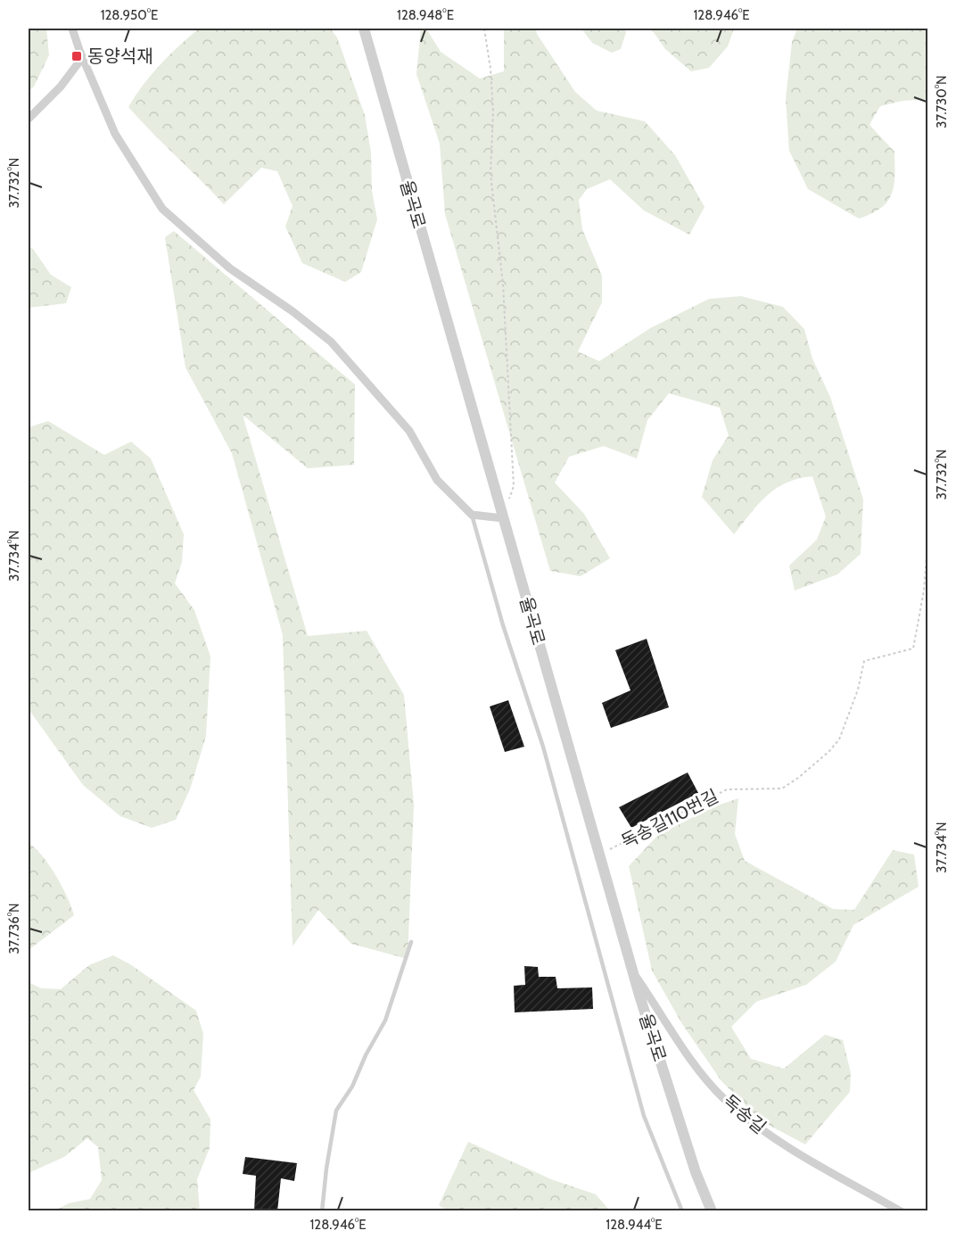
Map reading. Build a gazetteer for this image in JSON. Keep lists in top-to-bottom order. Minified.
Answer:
{"streets":{"street":["율곡로","독송길"],"path":["독송길110번길"]},"crossings":[["율곡로","독송길110번길"],["율곡로","독송길"]],"places":{"transit":["동양석재"]},"coordinates":["128.950°E","128.948°E","128.946°E","37.730°N","37.732°N","37.734°N","37.736°N","128.944°E"]}
